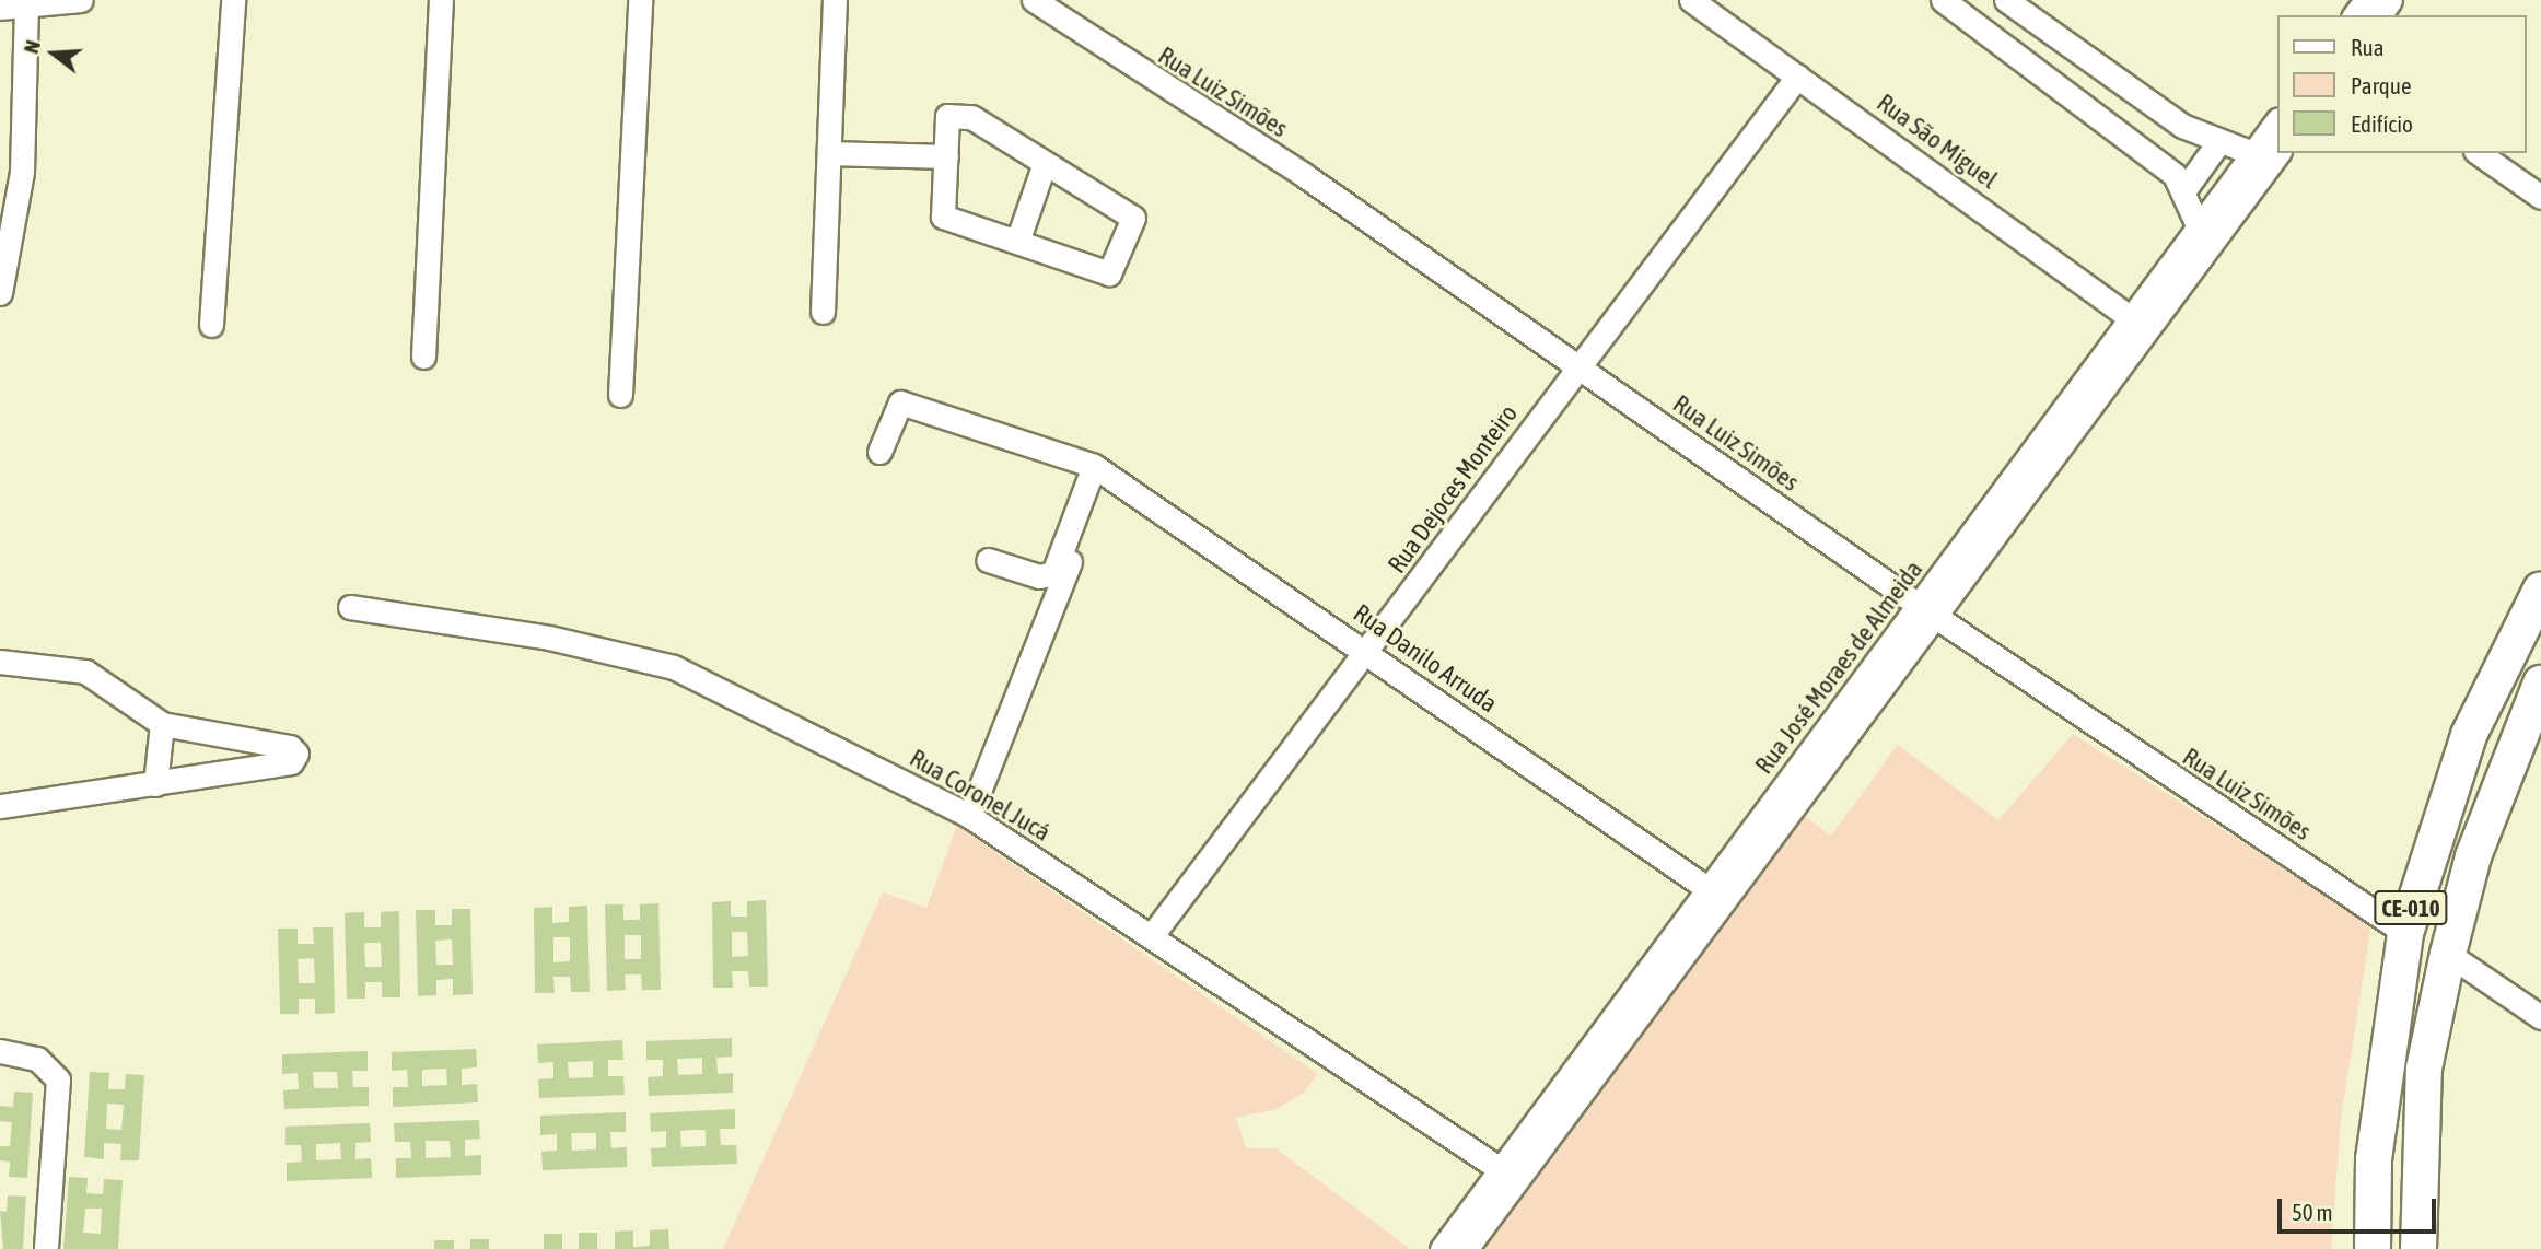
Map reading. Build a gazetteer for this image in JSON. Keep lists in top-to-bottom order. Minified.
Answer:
{"streets":{"highway":["CE-010"],"street":["Rua Luiz Simões","Rua São Miguel","Rua Dejoces Monteiro","Rua Danilo Arruda","Rua José Moraes de Almeida","Rua Coronel Jucá"]},"crossings":[["Rua Luiz Simões","Rua Dejoces Monteiro"],["Rua Luiz Simões","Rua José Moraes de Almeida"],["Rua Luiz Simões","CE-010"],["Rua São Miguel","Rua Dejoces Monteiro"],["Rua São Miguel","Rua José Moraes de Almeida"],["Rua Dejoces Monteiro","Rua Danilo Arruda"],["Rua Dejoces Monteiro","Rua Coronel Jucá"],["Rua Danilo Arruda","Rua José Moraes de Almeida"],["Rua José Moraes de Almeida","Rua Coronel Jucá"]],"legend":["Rua","Parque","Edifício"],"scale_bar":"50 m","north":"left"}
